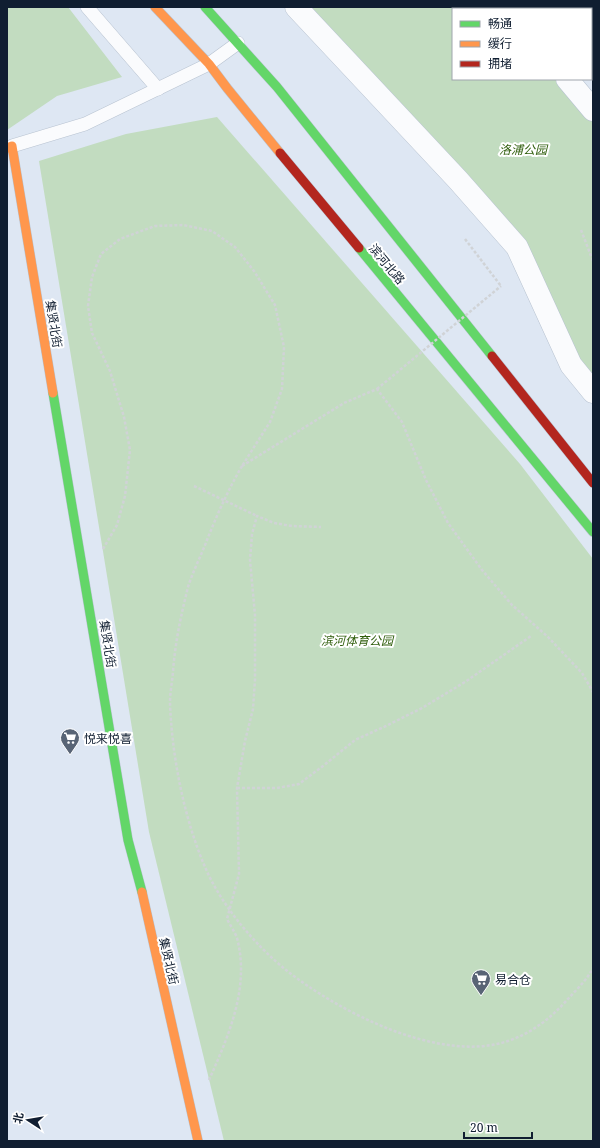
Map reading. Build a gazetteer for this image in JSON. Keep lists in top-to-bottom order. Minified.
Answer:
{"streets":{"main road":["滨河北路","集贤北街"]},"parks":["洛浦公园","滨河体育公园"],"places":{"supermarket":["悦来悦喜","易合仓"]},"legend":["畅通","缓行","拥堵"],"scale_bar":"20 m","north":"left"}
